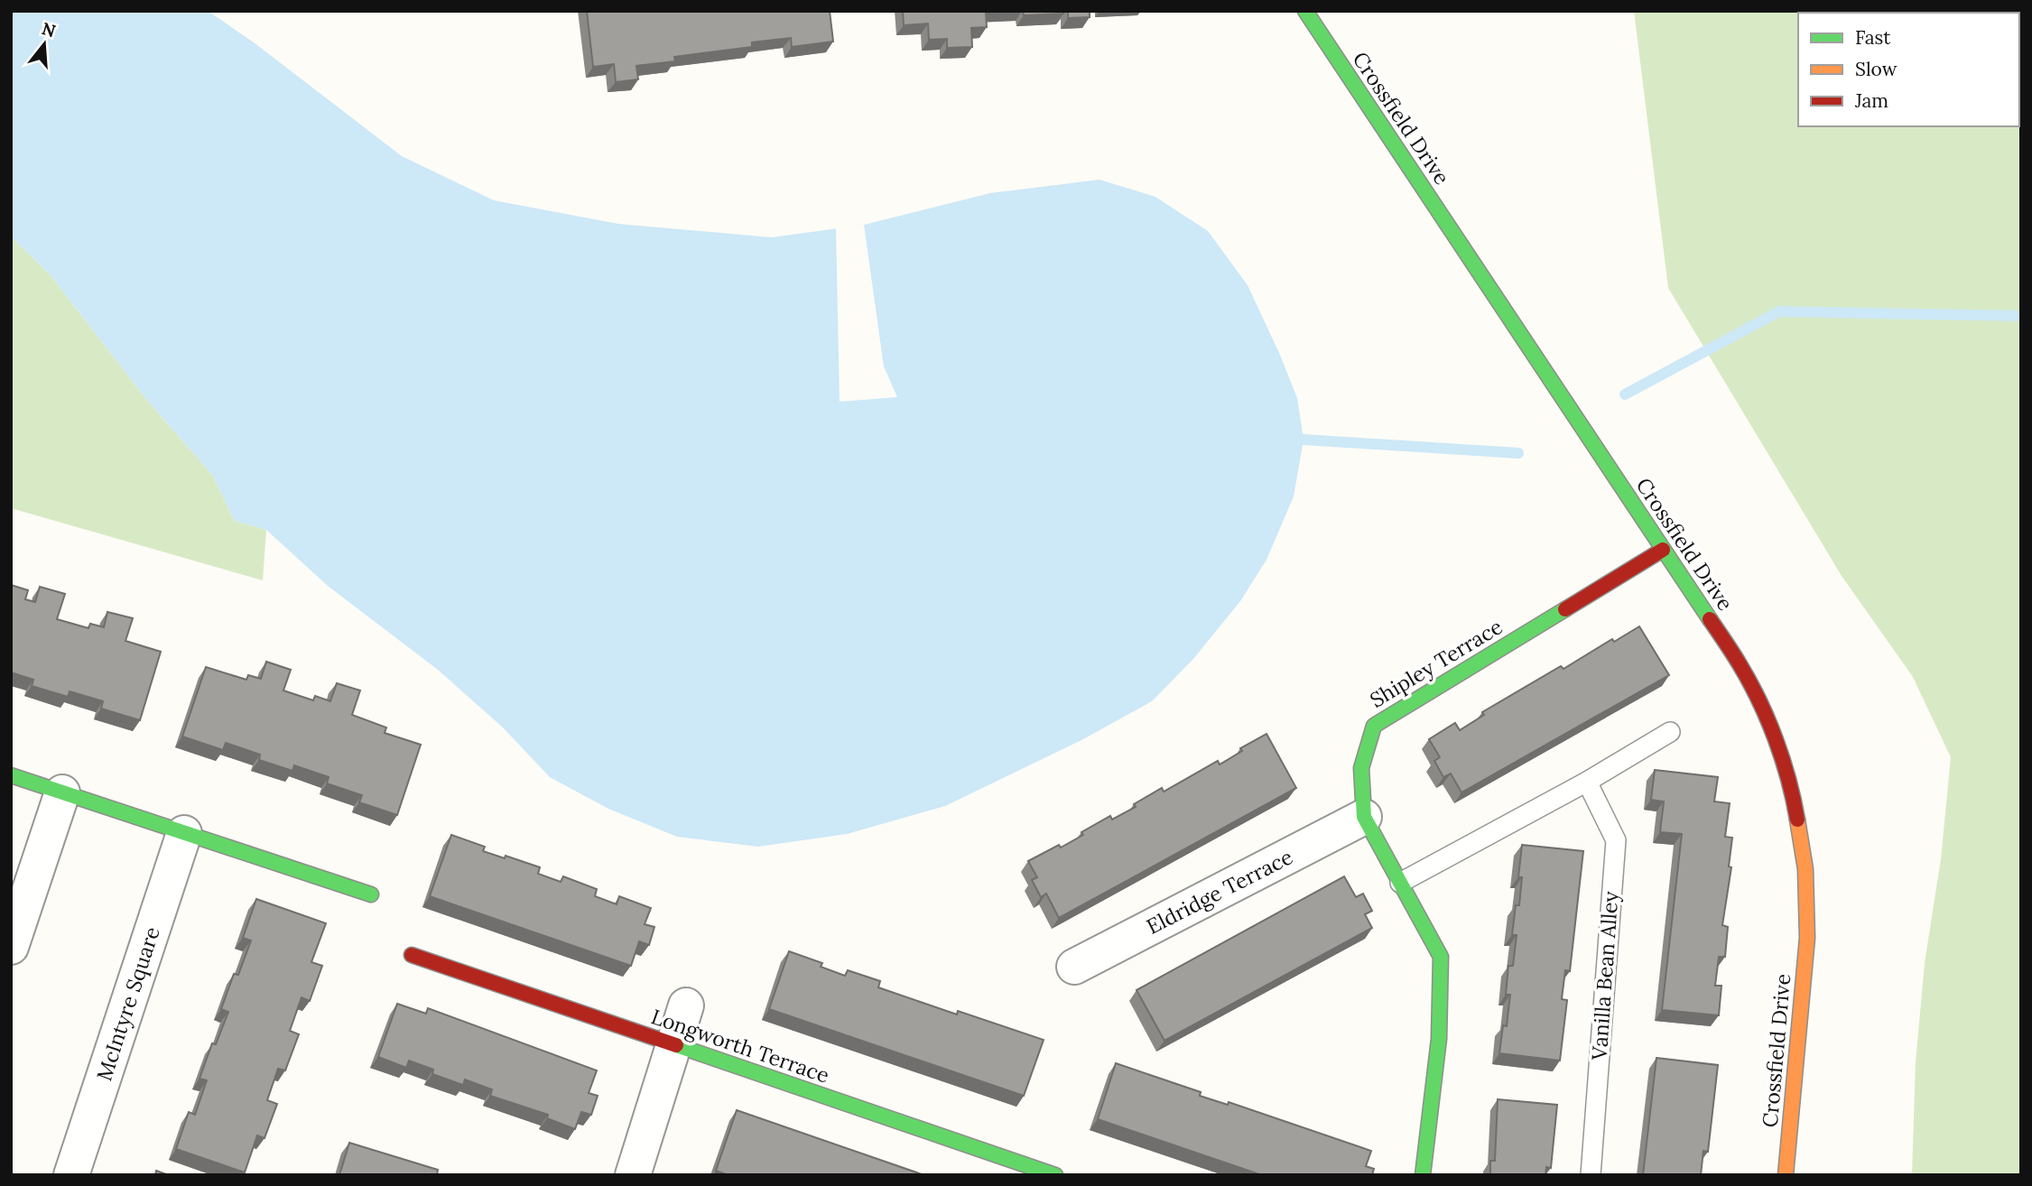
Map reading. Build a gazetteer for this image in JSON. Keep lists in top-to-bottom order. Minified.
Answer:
{"streets":{"street":["Crossfield Drive","Shipley Terrace","Eldridge Terrace","McIntyre Square","Longworth Terrace"],"lane":["Vanilla Bean Alley"]},"crossings":[["Crossfield Drive","Shipley Terrace"],["Shipley Terrace","Eldridge Terrace"]],"legend":["Fast","Slow","Jam"],"north":"top"}
